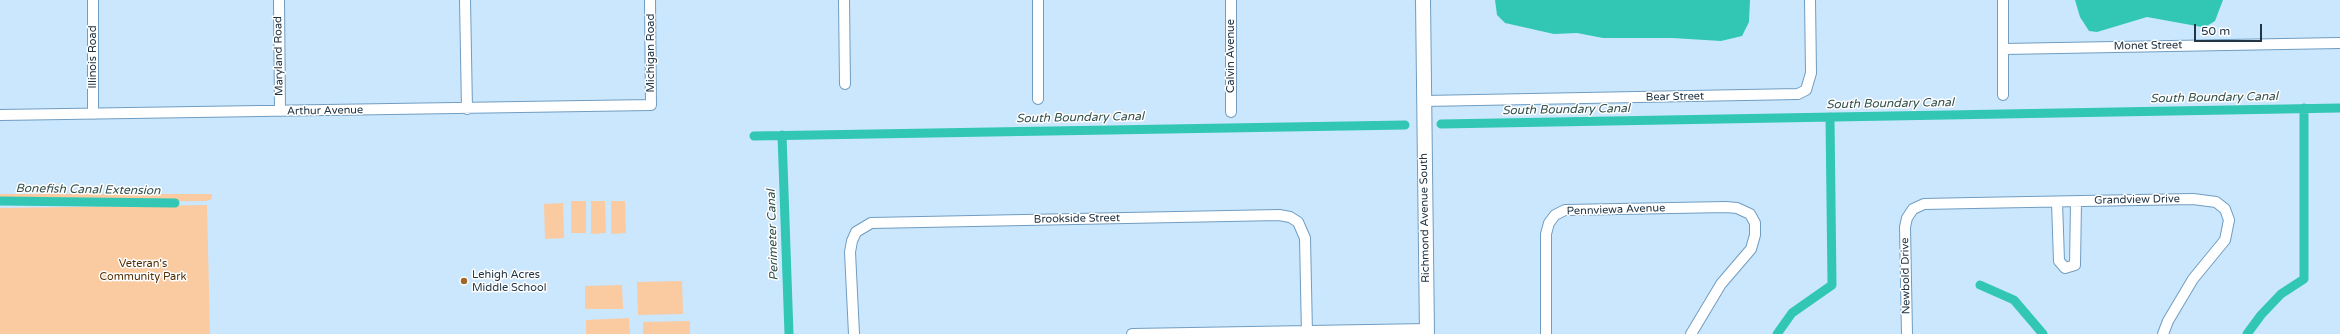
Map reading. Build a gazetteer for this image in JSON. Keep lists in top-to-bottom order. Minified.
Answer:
{"streets":{"street":["Monet Street","Michigan Road","Maryland Road","Calvin Avenue","Illinois Road","Bear Street","Arthur Avenue","Grandview Drive","Pennviewa Avenue","Richmond Avenue South","Brookside Street","Newbold Drive"]},"crossings":[["Michigan Road","Arthur Avenue"],["Maryland Road","Arthur Avenue"],["Illinois Road","Arthur Avenue"],["Bear Street","Richmond Avenue South"],["Grandview Drive","Newbold Drive"]],"water":["South Boundary Canal","Bonefish Canal Extension","Perimeter Canal"],"parks":["Veteran's Community Park"],"places":["Lehigh Acres Middle School"],"scale_bar":"50 m"}
